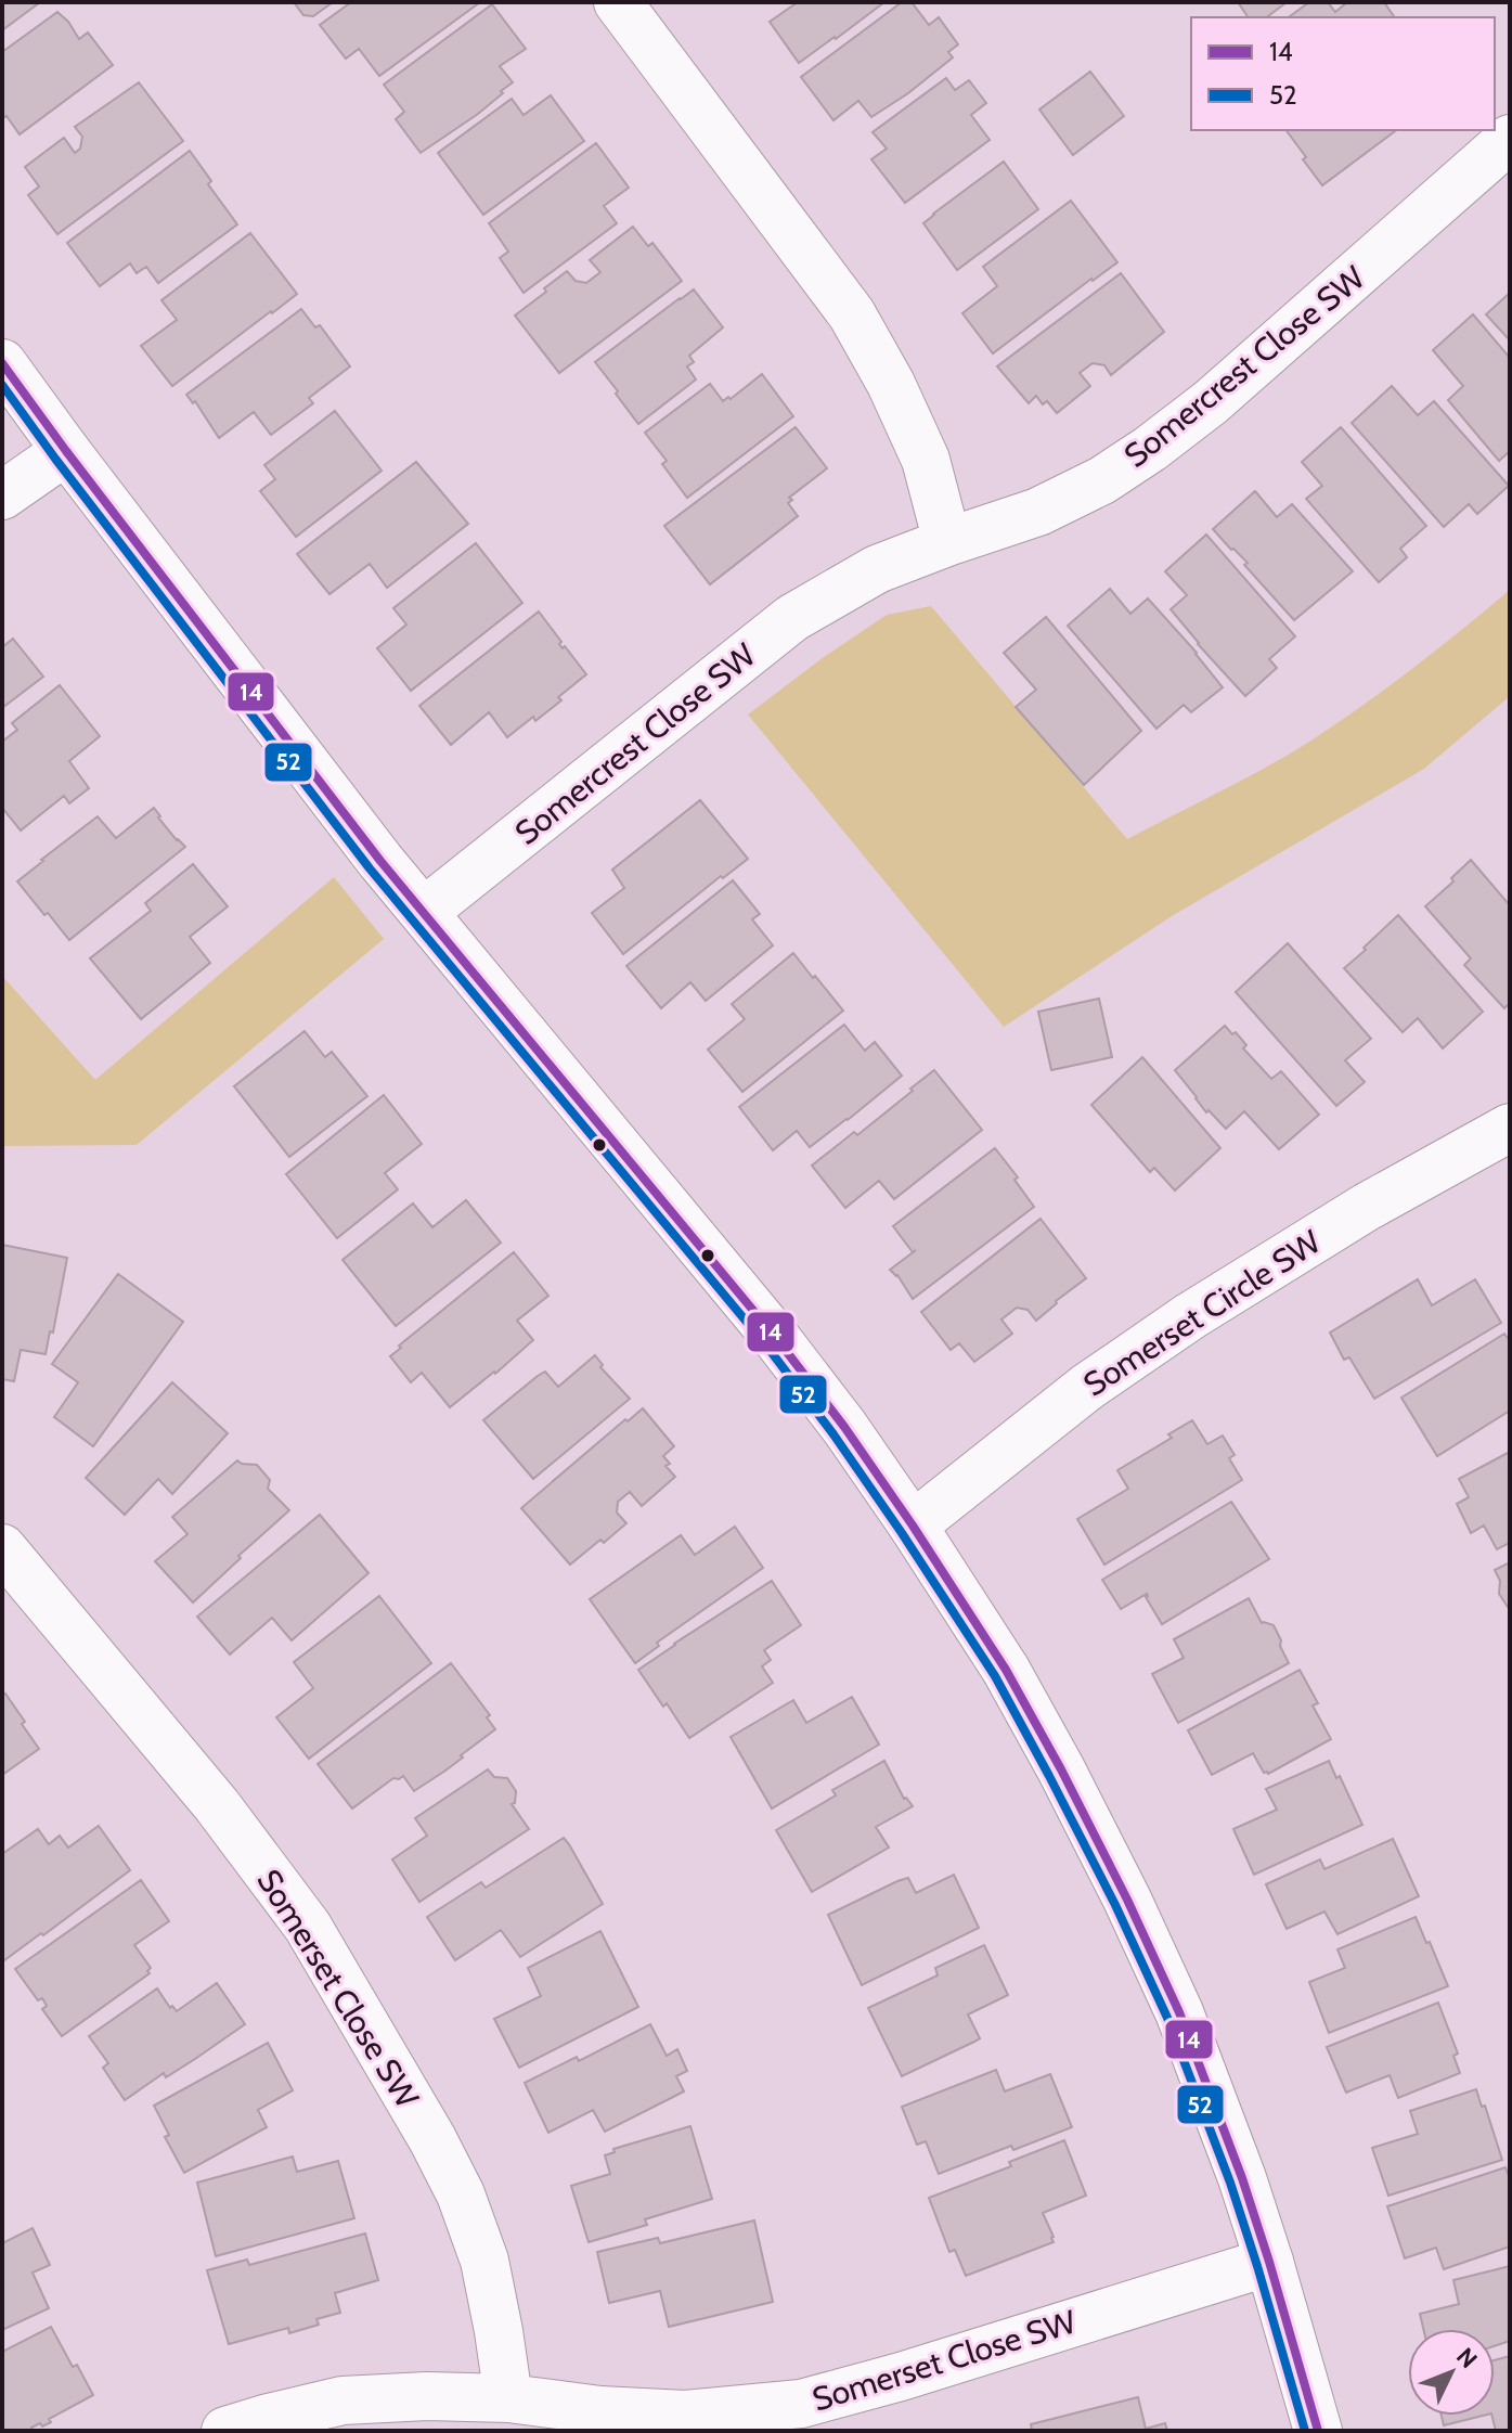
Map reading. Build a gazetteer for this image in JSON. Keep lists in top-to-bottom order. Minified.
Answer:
{"streets":{"street":["Somercrest Close SW","Somerset Circle SW","Somerset Close SW"]},"lines":["transit line 14","transit line 52"],"legend":["14","52"],"north":"top right"}
